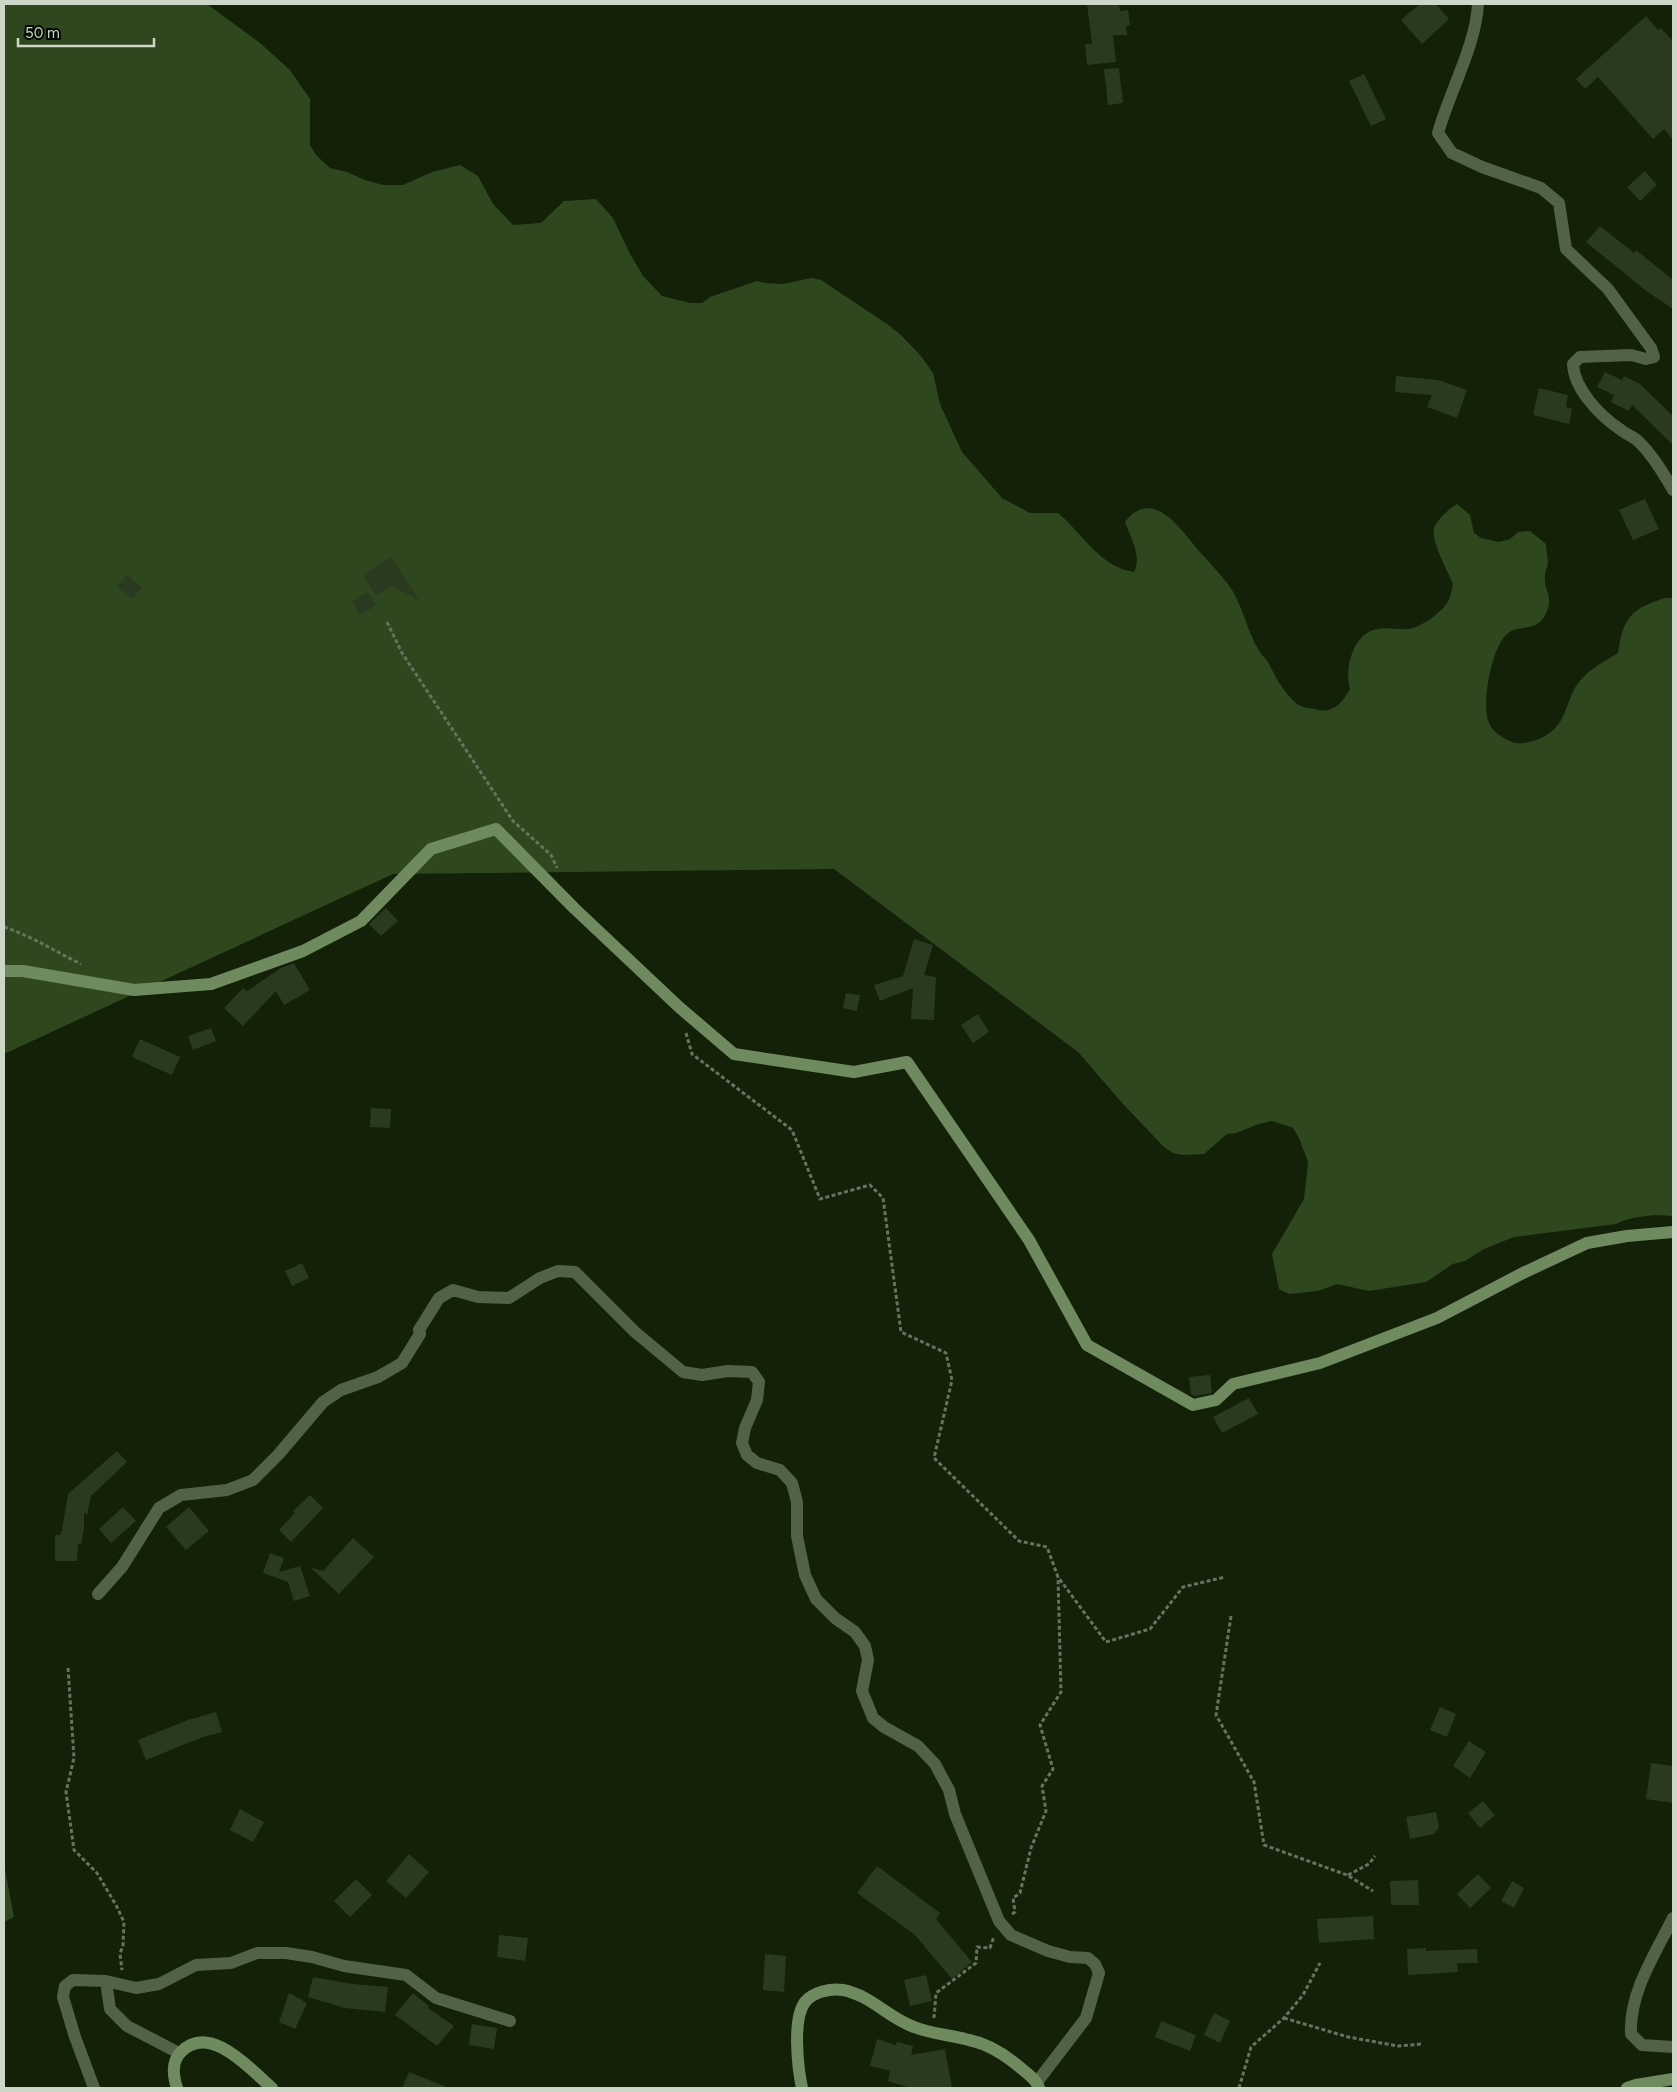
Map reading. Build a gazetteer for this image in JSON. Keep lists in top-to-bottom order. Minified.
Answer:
{"scale_bar":"50 m"}
